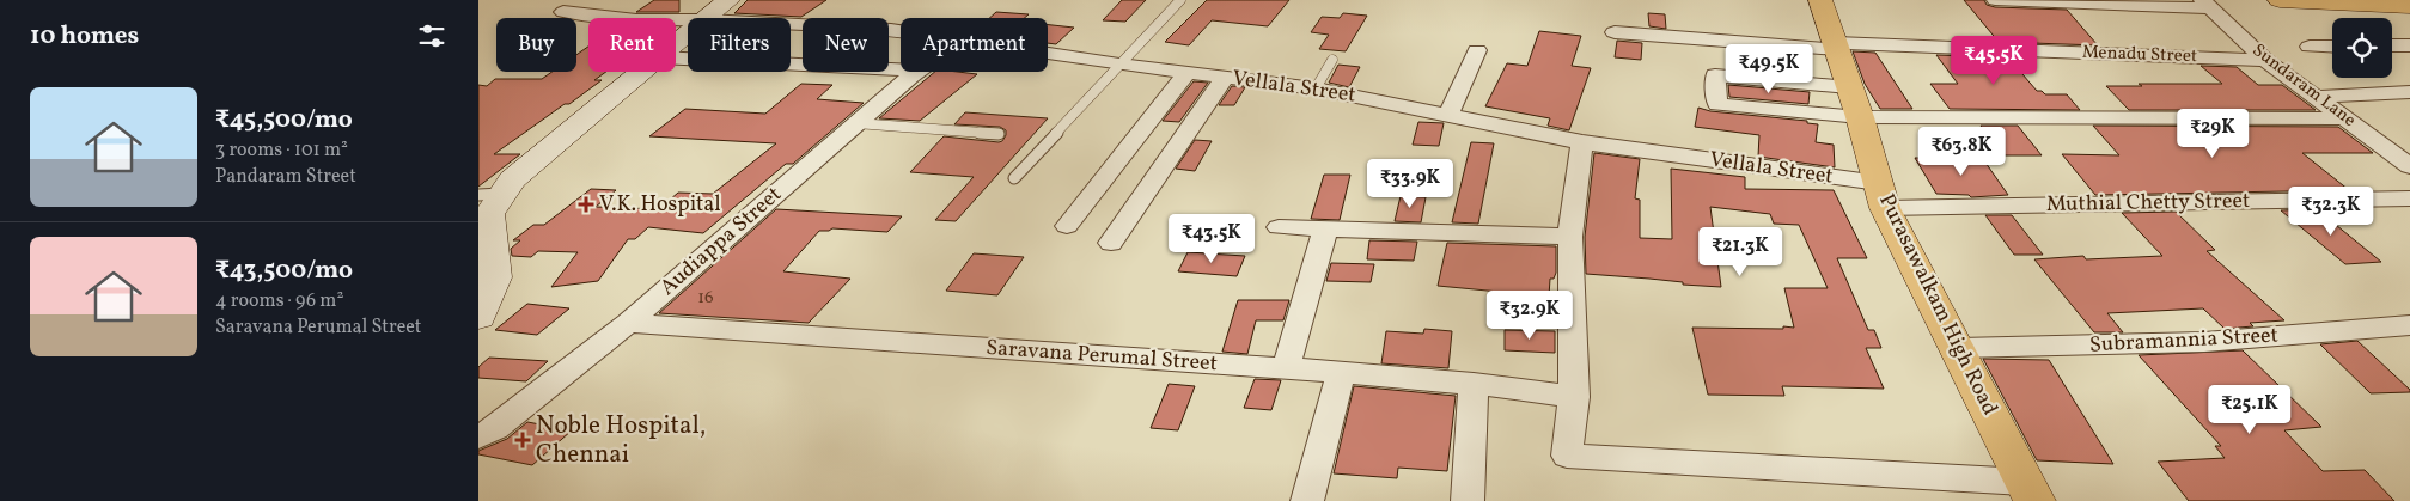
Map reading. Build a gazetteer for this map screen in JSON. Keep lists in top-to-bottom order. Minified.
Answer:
{"streets":{"main road":["Purasawalkam High Road"],"street":["Menadu Street","Sundaram Lane","Vellala Street","Muthial Chetty Street","Audiappa Street","Subramannia Street","Saravana Perumal Street"]},"crossings":[["Menadu Street","Sundaram Lane"],["Menadu Street","Purasawalkam High Road"],["Vellala Street","Muthial Chetty Street"],["Vellala Street","Purasawalkam High Road"],["Muthial Chetty Street","Purasawalkam High Road"],["Audiappa Street","Saravana Perumal Street"],["Purasawalkam High Road","Subramannia Street"]],"places":{"health":["V.K. Hospital","Noble Hospital, Chennai"]},"house_numbers":["16"],"page":{"heading":"10 homes","chip":["Buy","Rent","Filters","New","Apartment"],"price":["₹45.5K","₹49.5K","₹29K","₹63.8K","₹33.9K","₹32.3K","₹43.5K","₹21.3K","₹32.9K","₹25.1K"],"list":[{"name":"₹45,500/mo","note":"3 rooms · 101 m² · Pandaram Street"},{"name":"₹43,500/mo","note":"4 rooms · 96 m² · Saravana Perumal Street"}]}}
